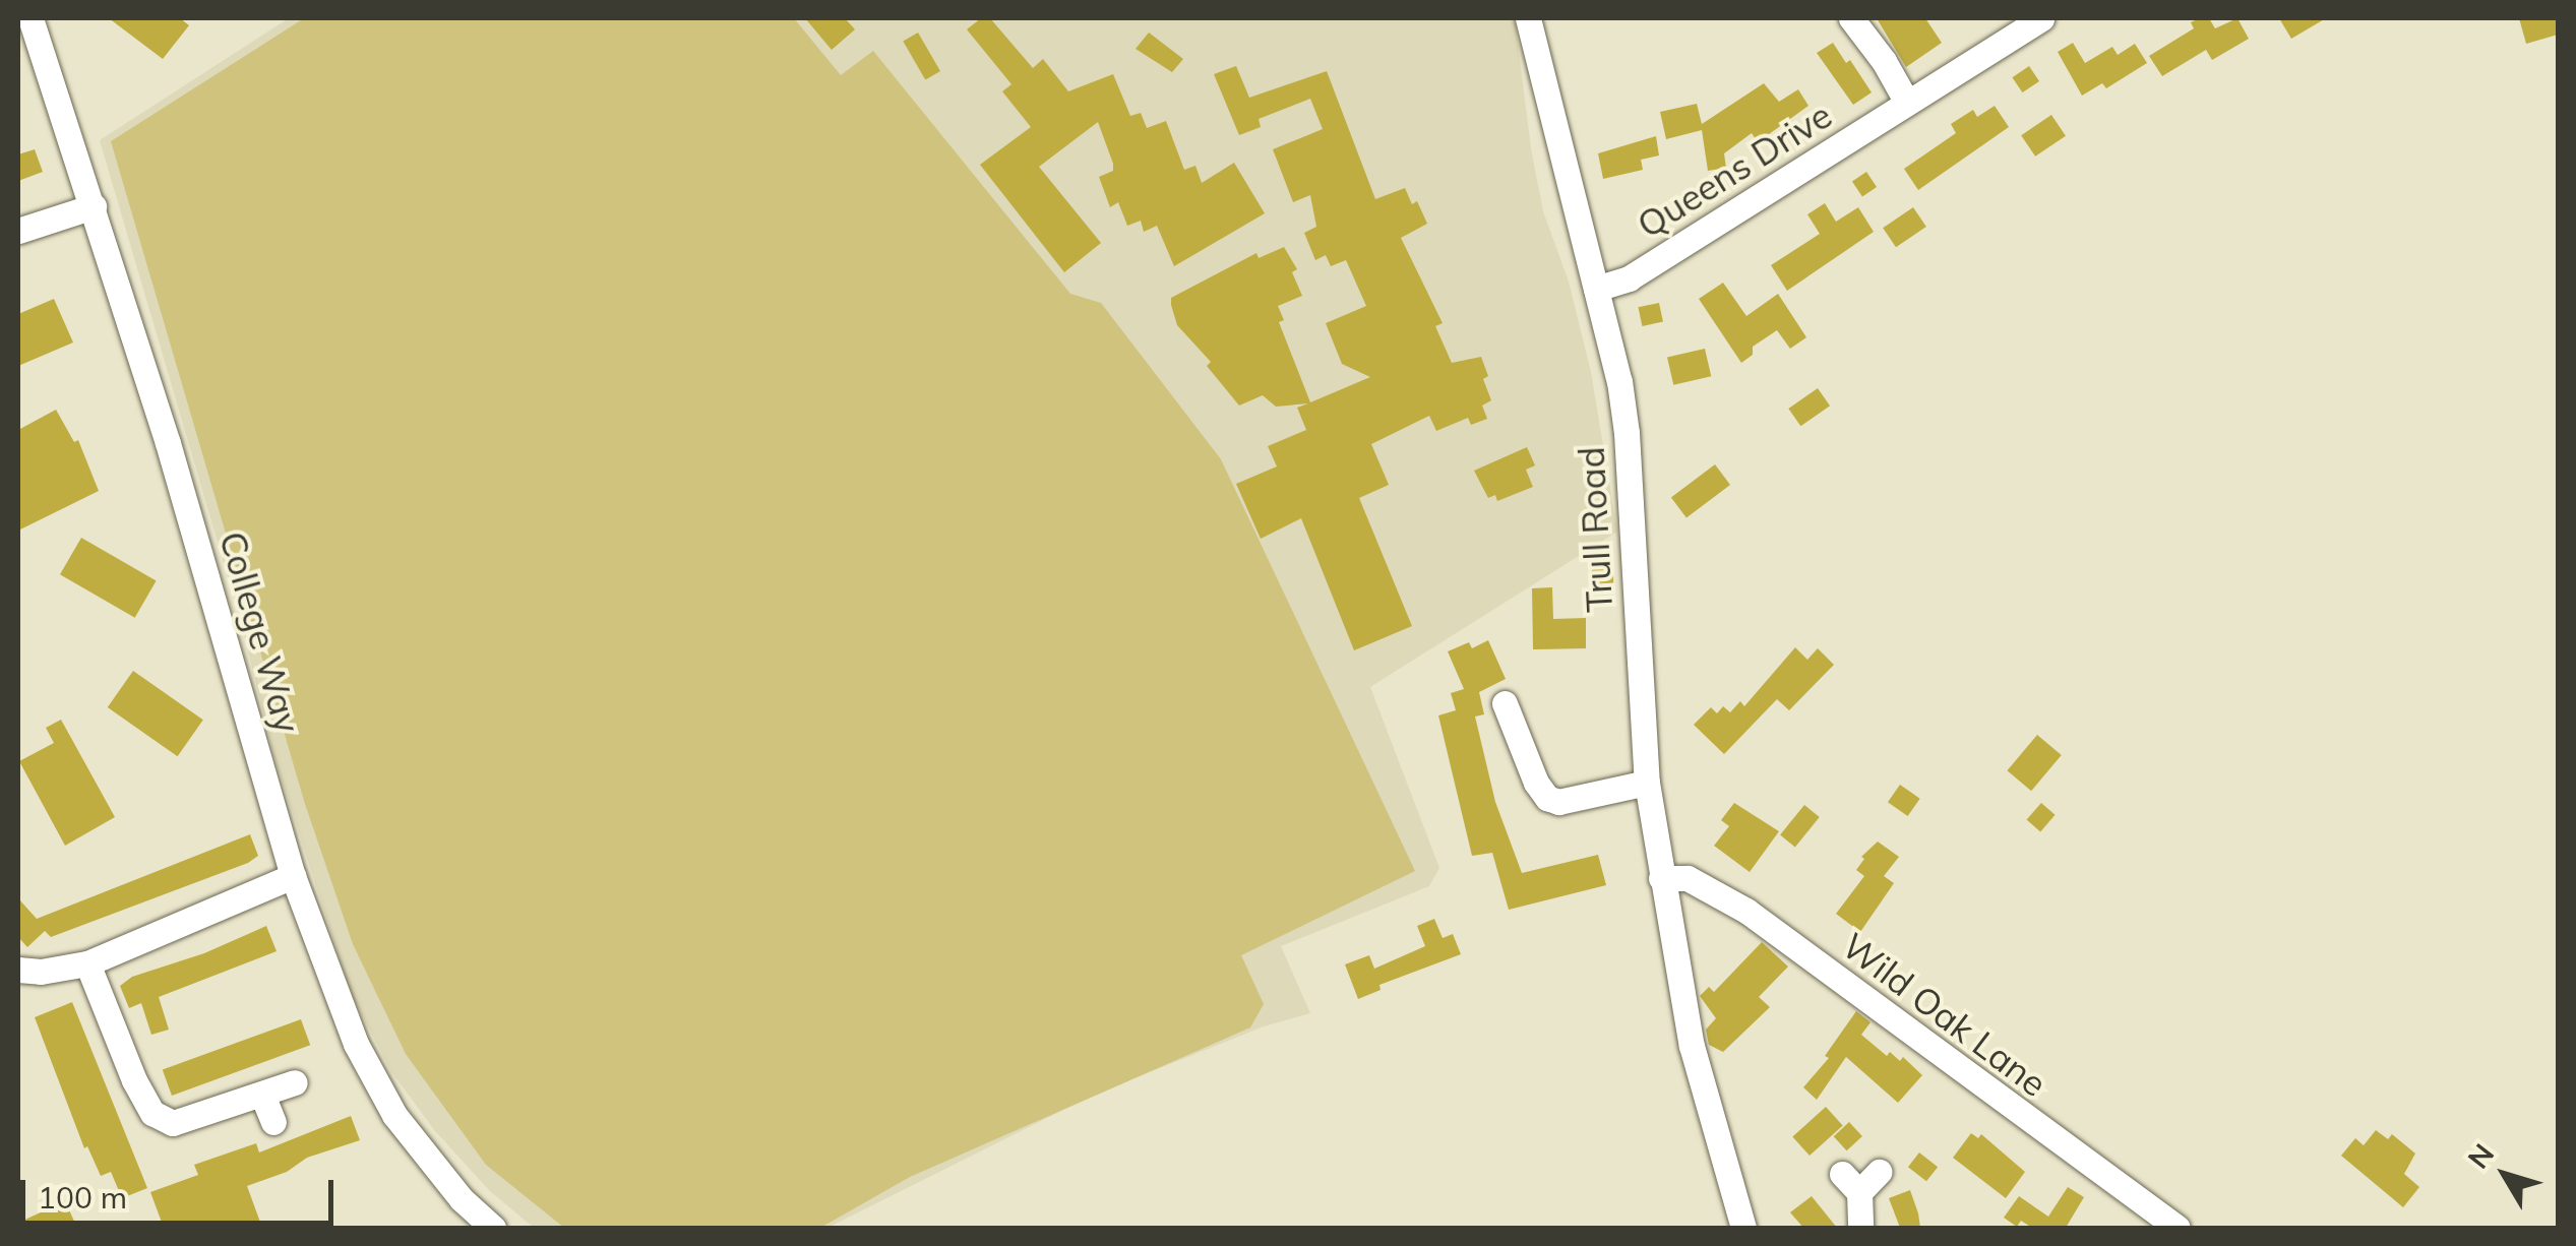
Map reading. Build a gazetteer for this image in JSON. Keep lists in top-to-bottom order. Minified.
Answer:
{"streets":{"street":["Queens Drive","Trull Road","College Way","Wild Oak Lane"]},"crossings":[["Queens Drive","Trull Road"],["Trull Road","Wild Oak Lane"]],"scale_bar":"100 m","north":"top left"}
